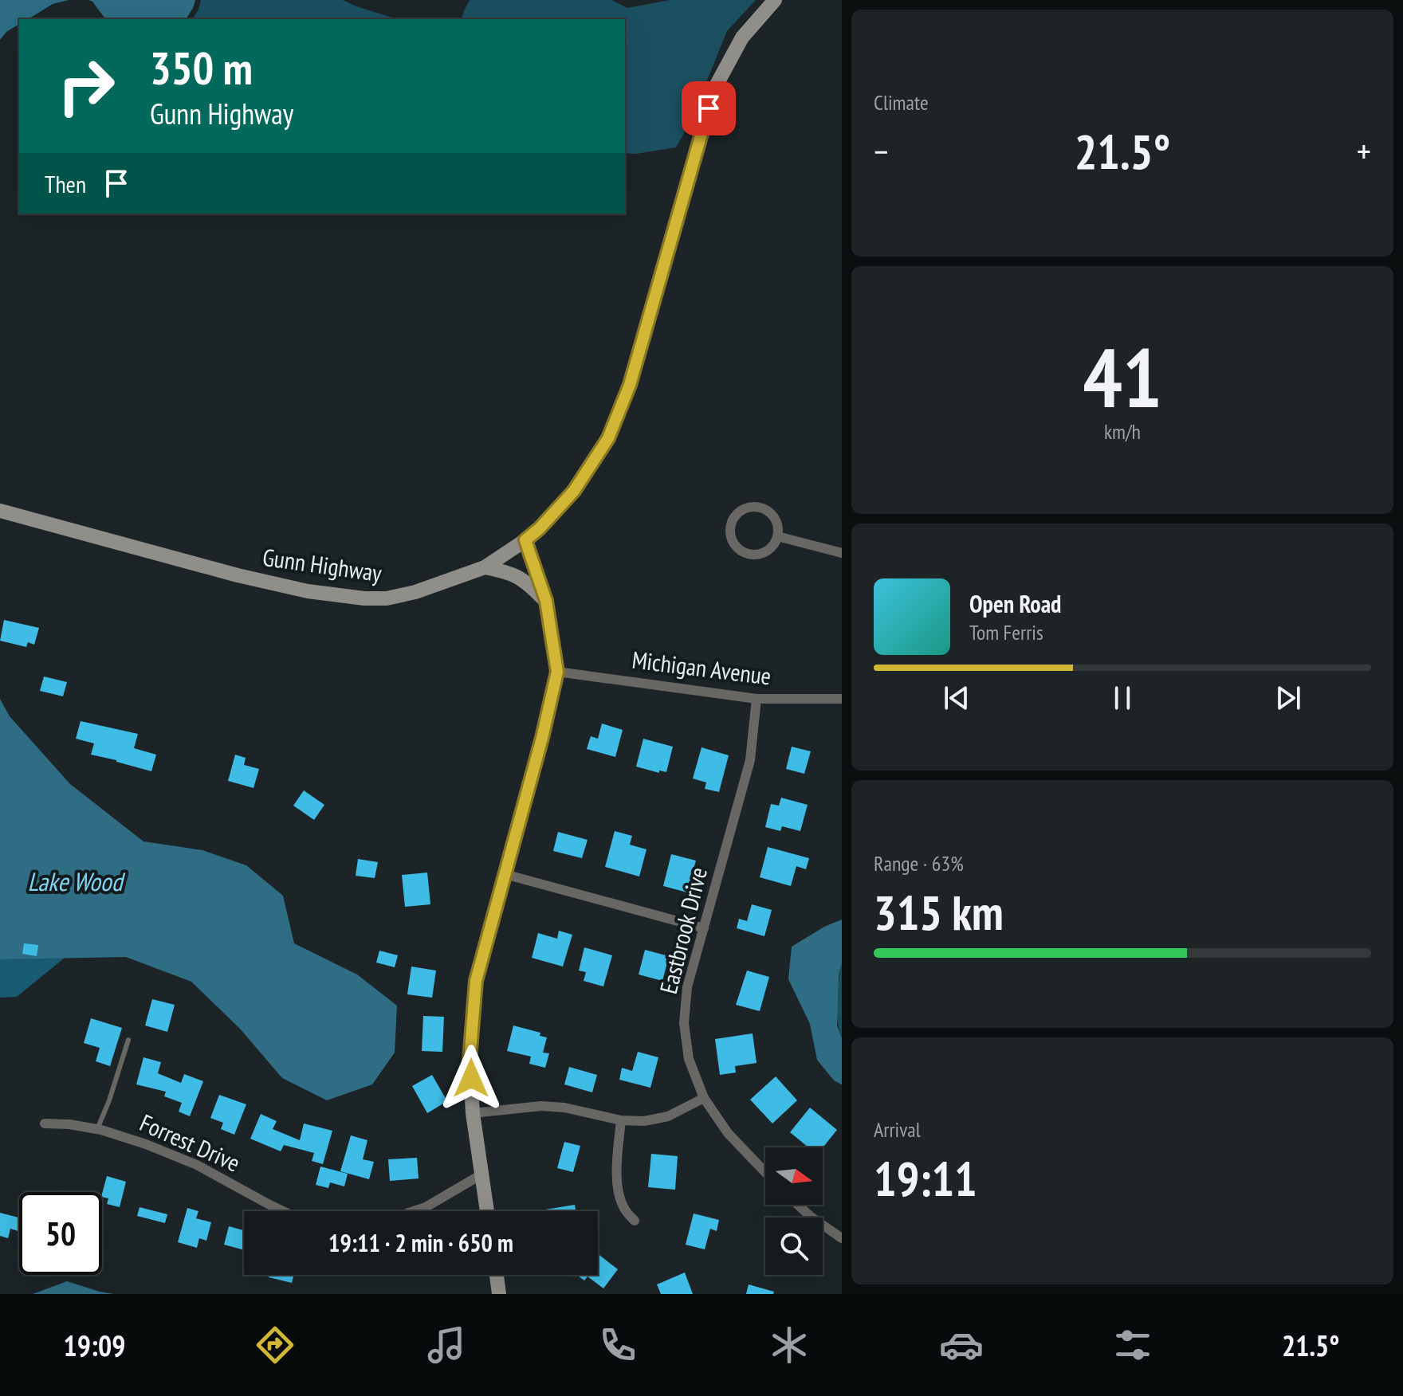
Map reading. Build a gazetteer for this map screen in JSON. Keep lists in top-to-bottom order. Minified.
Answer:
{"streets":{"main road":["Gunn Highway"],"street":["Michigan Avenue","Eastbrook Drive","Forrest Drive"]},"crossings":[["Michigan Avenue","Eastbrook Drive"]],"water":["Lake Wood"],"north":"right","page":{"tile":["Climate",["41","km/h"],["Range · 63%","315 km"],["Arrival","19:11"]],"turn":["350 m","Gunn Highway"],"heat":["−","21.5°","+"],"then":"Then","song":["Open Road","Tom Ferris"],"limit":"50","trip":"19:11 · 2 min · 650 m","tabs":["19:09","21.5°"]}}
